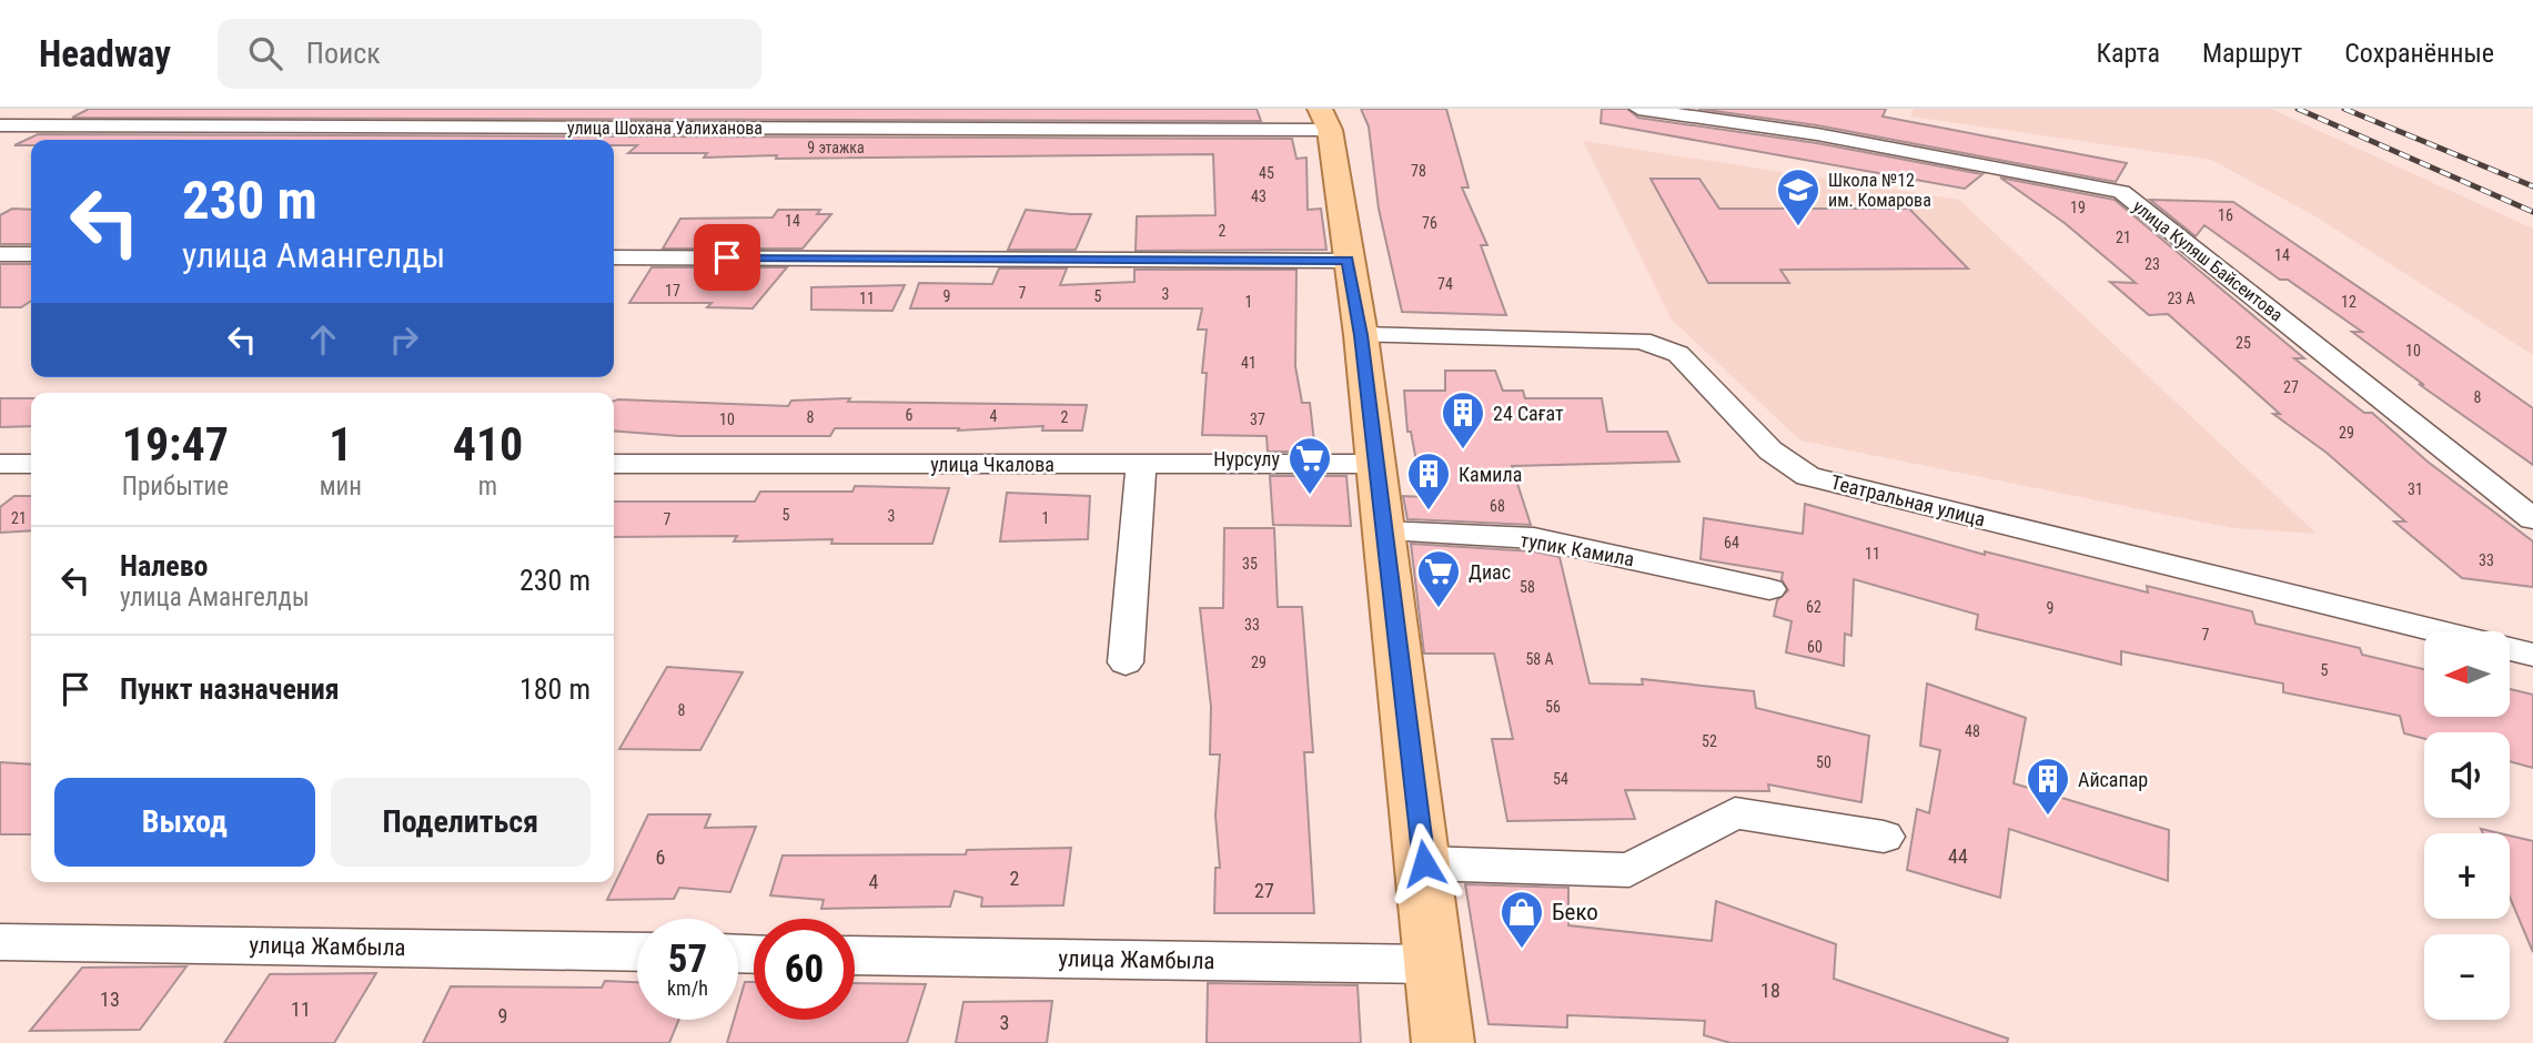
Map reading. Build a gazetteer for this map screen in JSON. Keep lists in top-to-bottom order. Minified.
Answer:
{"streets":{"street":["улица Шохана Уалиханова","улица Куляш Байсеитова","улица Чкалова","Театральная улица","тупик Камила","улица Жамбыла"]},"places":{"school or university":["Школа №12 им. Комарова"],"building":["24 Сағат","Камила","Айсапар"],"supermarket":["Нурсулу","Диас"],"shop":["Беко"]},"house_numbers":["9 этажка","78","45","43","19","16","14","76","2","21","14","23","74","17","7","3","9","5","11","23 А","1","12","25","10","41","27","8","6","4","8","2","10","37","29","31","68","5","3","21","1","7","64","11","33","35","58","62","9","33","7","60","58 А","29","5","56","8","48","52","50","54","44","6","2","4","27","18","13","11","9","3"],"north":"left","page":{"header":"Headway","search":"Поиск","nav":["Карта","Маршрут","Сохранённые"],"turn":["230 m","улица Амангелды"],"eta":["19:47","Прибытие","1","мин","410","m"],"list":[{"name":"Налево","note":"улица Амангелды","value":"230 m"},{"name":"Пункт назначения","value":"180 m"}],"map_buttons":["+","−"],"buttons":["Выход","Поделиться"],"speed":"57 km/h","limit":"60"}}
